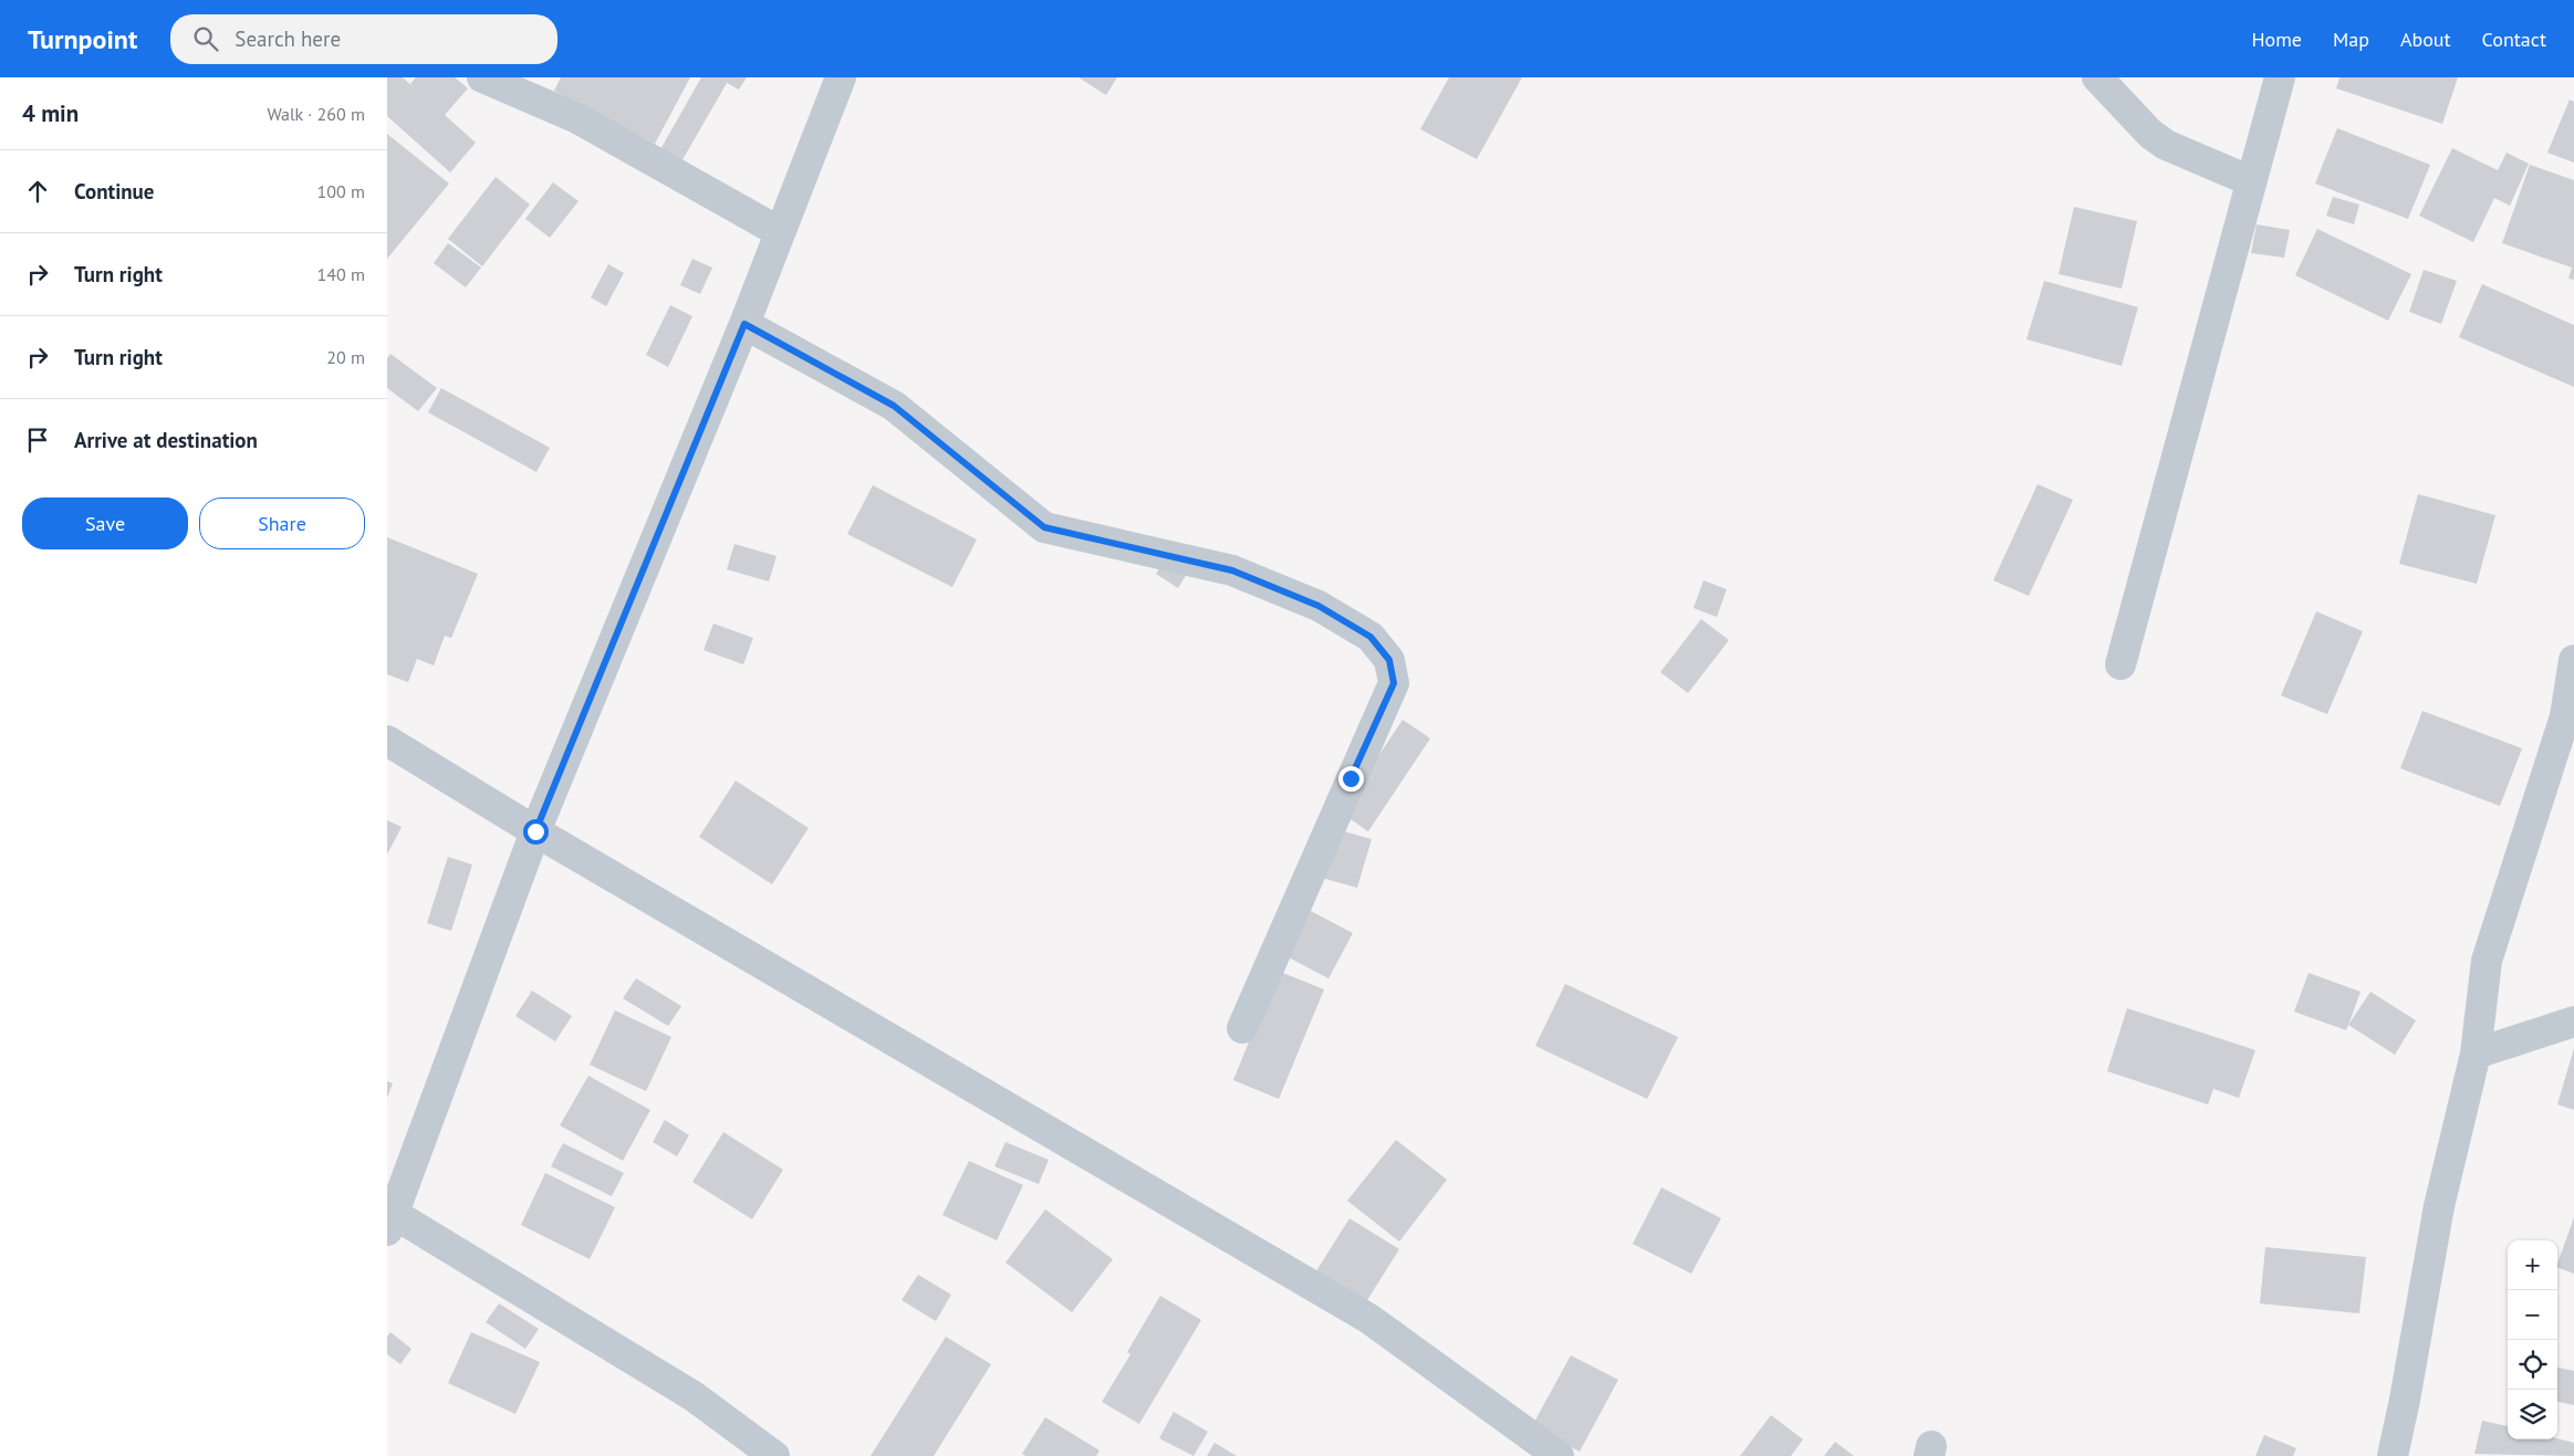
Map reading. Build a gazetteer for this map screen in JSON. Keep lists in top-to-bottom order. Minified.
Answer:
{"page":{"header":"Turnpoint","search":"Search here","nav":["Home","Map","About","Contact"],"heading":["4 min","Walk · 260 m"],"list":[["Continue","100 m"],["Turn right","140 m"],["Turn right","20 m"],"Arrive at destination"],"buttons":["Save","Share"],"map_buttons":["+","−"]}}
